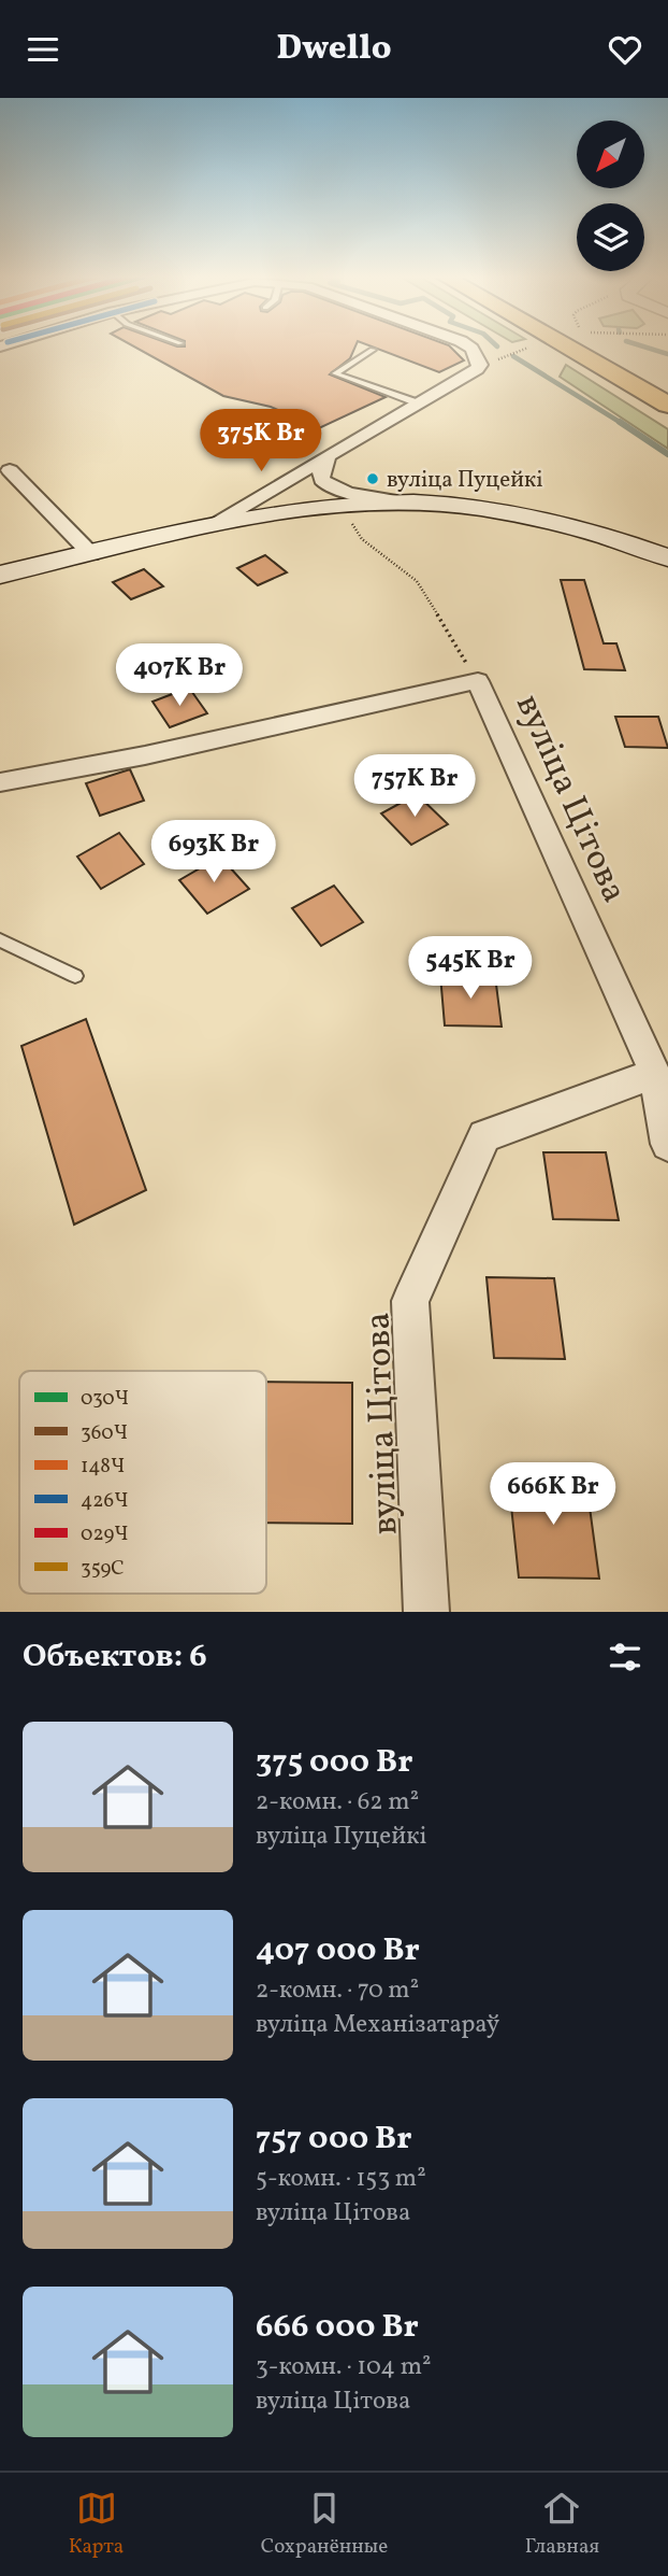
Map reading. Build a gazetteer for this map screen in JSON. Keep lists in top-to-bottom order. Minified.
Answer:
{"streets":{"street":["вуліца Цітова"]},"places":["вуліца Пуцейкі"],"legend":["030Ч","360Ч","148Ч","426Ч","029Ч","359С"],"north":"bottom left","page":{"header":"Dwello","price":["375K Br","407K Br","757K Br","693K Br","545K Br","666K Br"],"heading":"Объектов: 6","list":[{"name":"375 000 Br","note":"2-комн. · 62 m² · вуліца Пуцейкі"},{"name":"407 000 Br","note":"2-комн. · 70 m² · вуліца Механізатараў"},{"name":"757 000 Br","note":"5-комн. · 153 m² · вуліца Цітова"},{"name":"666 000 Br","note":"3-комн. · 104 m² · вуліца Цітова"}],"tabs":["Карта","Сохранённые","Главная"]}}
